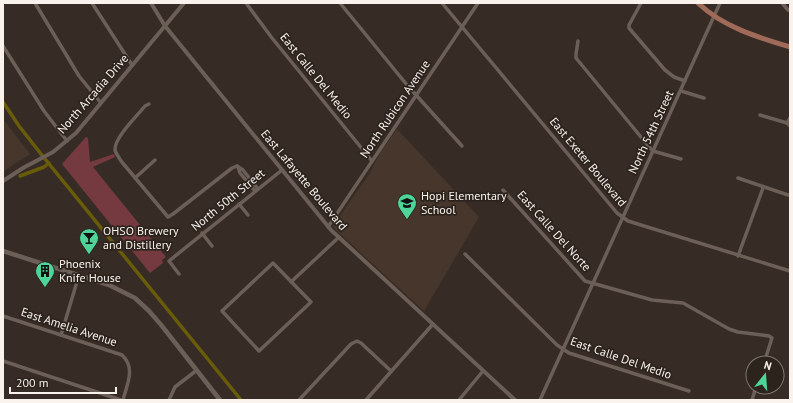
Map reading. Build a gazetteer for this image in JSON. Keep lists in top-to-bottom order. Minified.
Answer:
{"streets":{"street":["East Calle Del Medio","North Arcadia Drive","North Rubicon Avenue","North 54th Street","East Exeter Boulevard","East Lafayette Boulevard","North 50th Street","East Calle Del Norte","East Amelia Avenue"]},"crossings":[["East Calle Del Medio","North Rubicon Avenue"],["East Calle Del Medio","North 54th Street"],["North Arcadia Drive","East Lafayette Boulevard"],["North Rubicon Avenue","East Exeter Boulevard"],["North Rubicon Avenue","East Lafayette Boulevard"],["North 54th Street","East Exeter Boulevard"],["North 54th Street","East Calle Del Norte"],["East Lafayette Boulevard","North 50th Street"]],"places":{"school or university":["Hopi Elementary School"],"bar":["OHSO Brewery and Distillery"],"building":["Phoenix Knife House"]},"scale_bar":"200 m","north":"top"}
